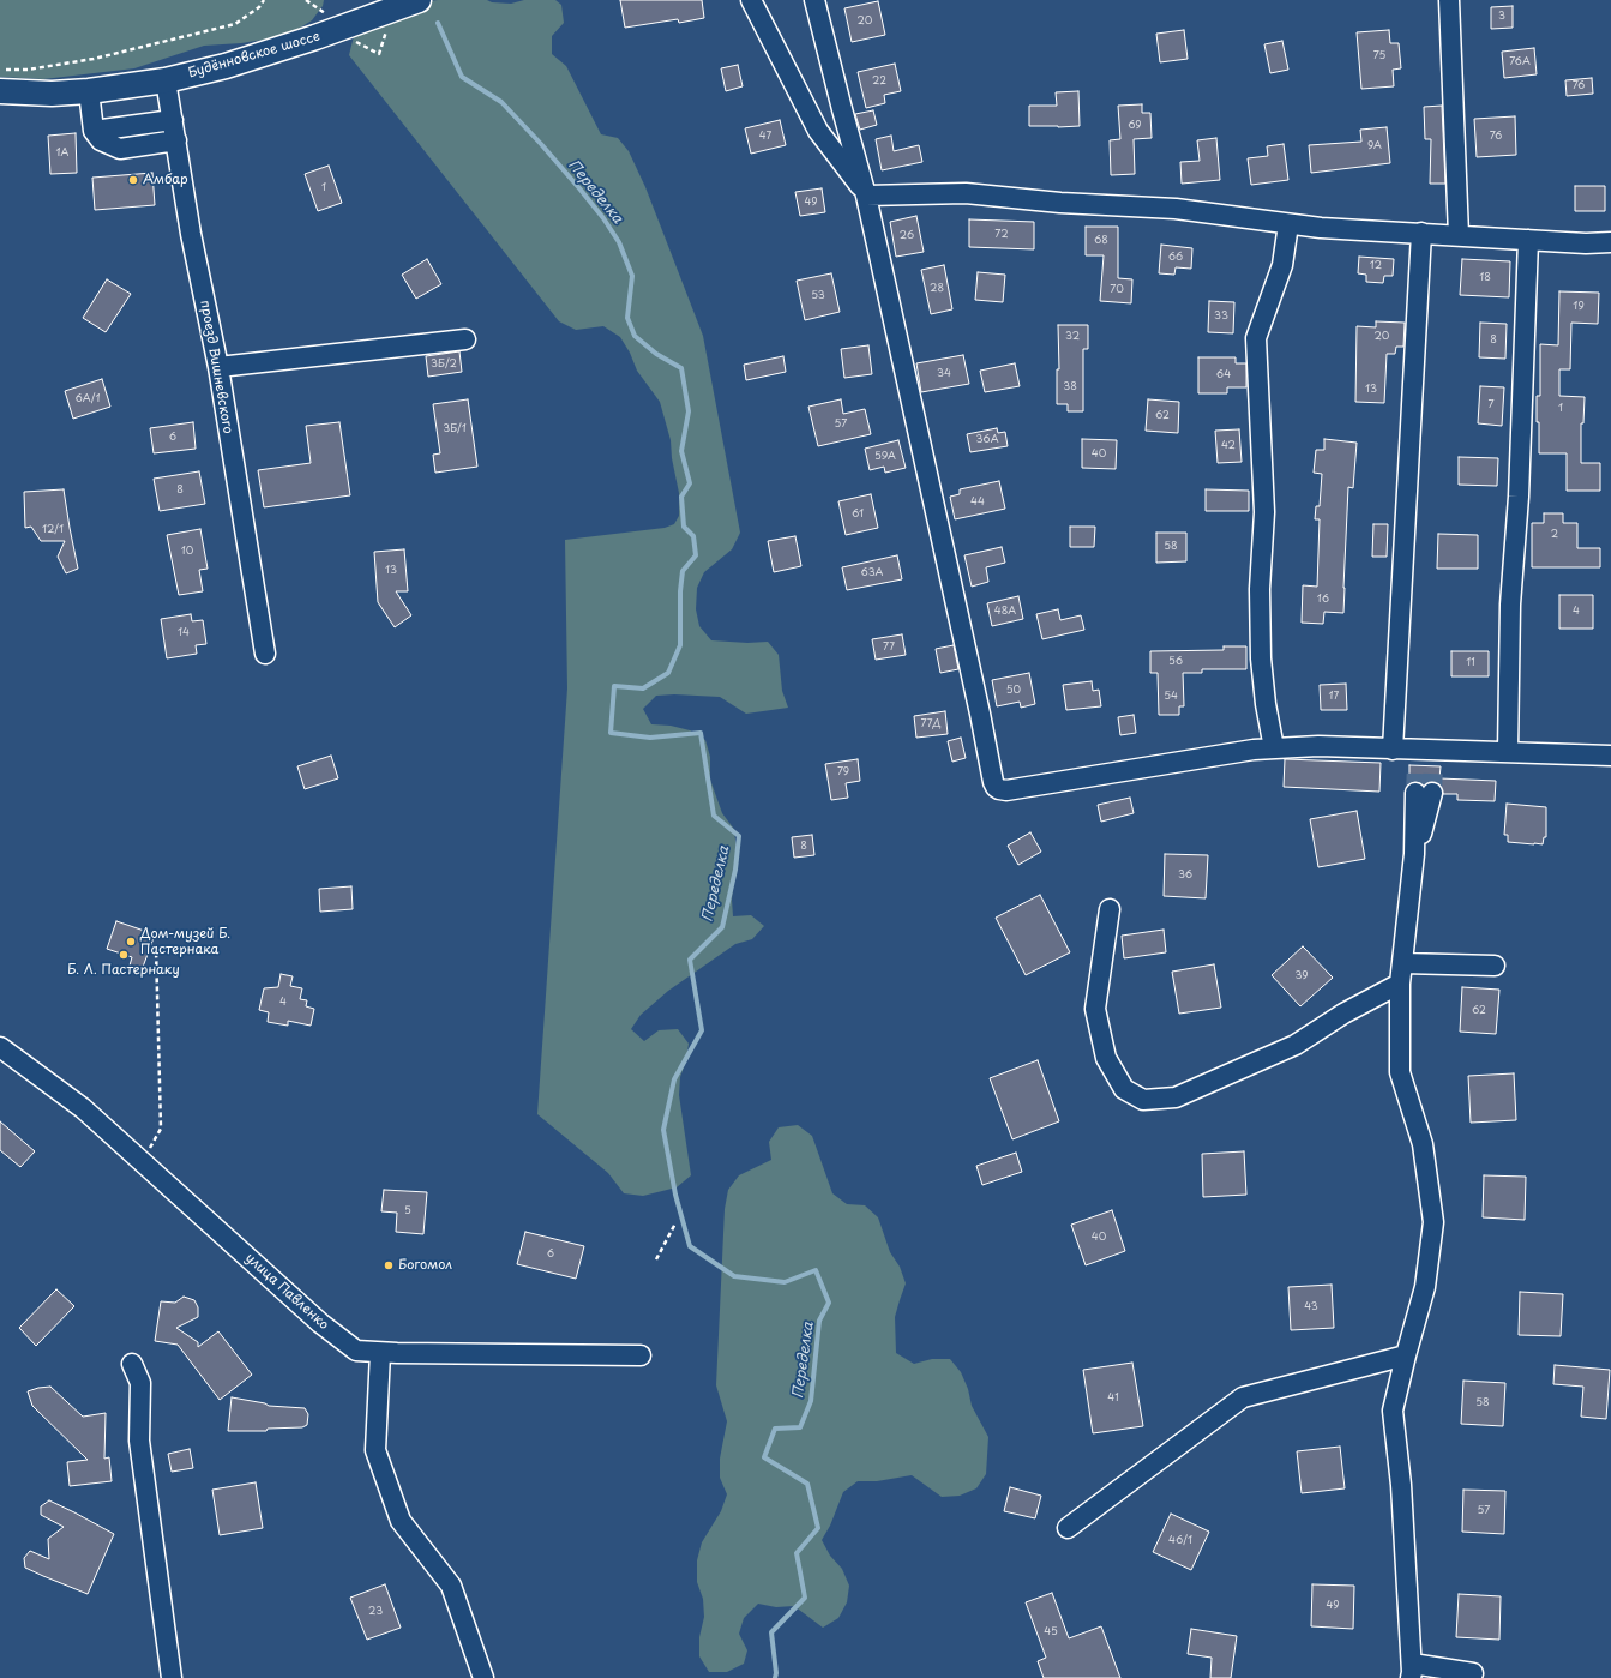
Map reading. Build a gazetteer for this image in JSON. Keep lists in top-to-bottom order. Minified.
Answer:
{"streets":{"main road":["Будённовское шоссе"],"street":["проезд Вишневского","улица Павленко"]},"crossings":[["Будённовское шоссе","проезд Вишневского"]],"water":["Переделка"],"places":["Амбар","Дом-музей Б. Пастернака","Б. Л. Пастернаку","Богомол"],"house_numbers":["3","20","75","76А","22","76","69","47","76","9А","1А","1","49","72","26","68","66","12","18","28","70","53","19","33","32","20","8","3Б/2","34","64","38","13","6А/1","7","1","62","57","3Б/1","6","36А","42","40","59А","8","44","61","12/1","2","58","10","13","63А","16","48А","4","14","77","56","11","50","54","17","77Д","79","8","36","39","4","62","5","40","6","43","41","58","57","46/1","49","23","45"]}
